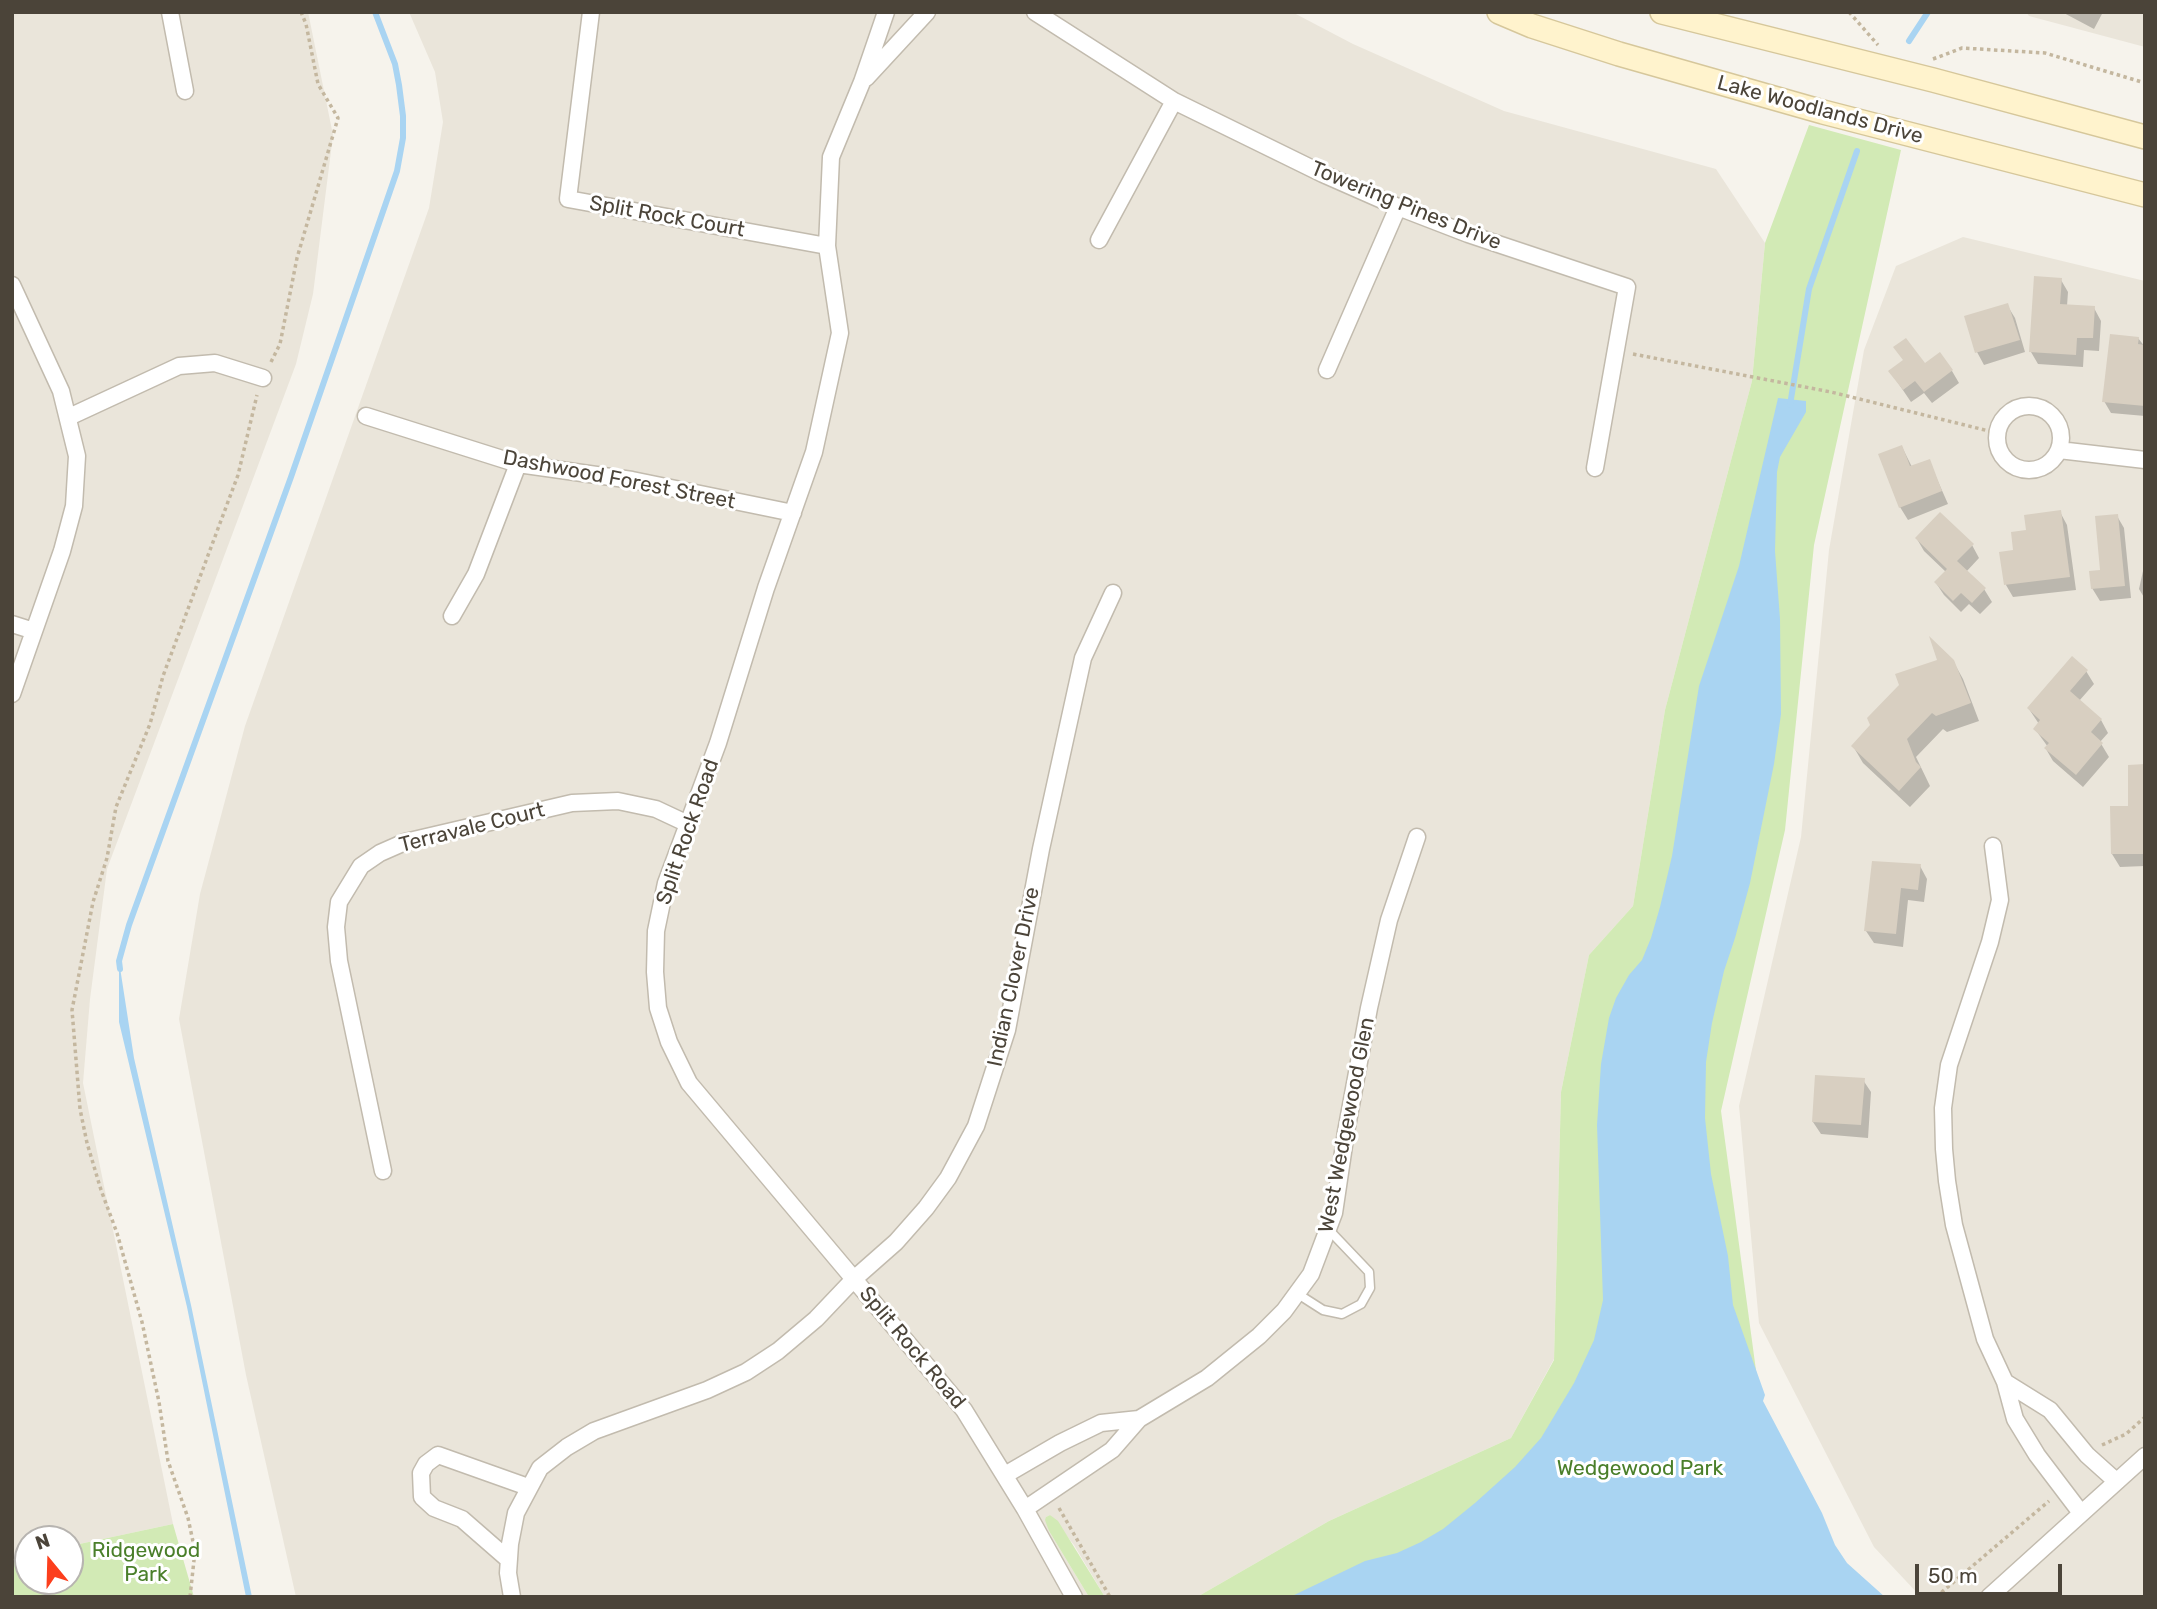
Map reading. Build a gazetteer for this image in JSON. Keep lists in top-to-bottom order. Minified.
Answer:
{"streets":{"main road":["Lake Woodlands Drive"],"street":["Towering Pines Drive","Split Rock Court","Dashwood Forest Street","Terravale Court","Split Rock Road","Indian Clover Drive","West Wedgewood Glen"]},"crossings":[["Split Rock Court","Split Rock Road"],["Dashwood Forest Street","Split Rock Road"],["Terravale Court","Split Rock Road"],["Split Rock Road","Indian Clover Drive"],["Split Rock Road","West Wedgewood Glen"]],"parks":["Wedgewood Park","Ridgewood Park"],"scale_bar":"50 m","north":"top"}
